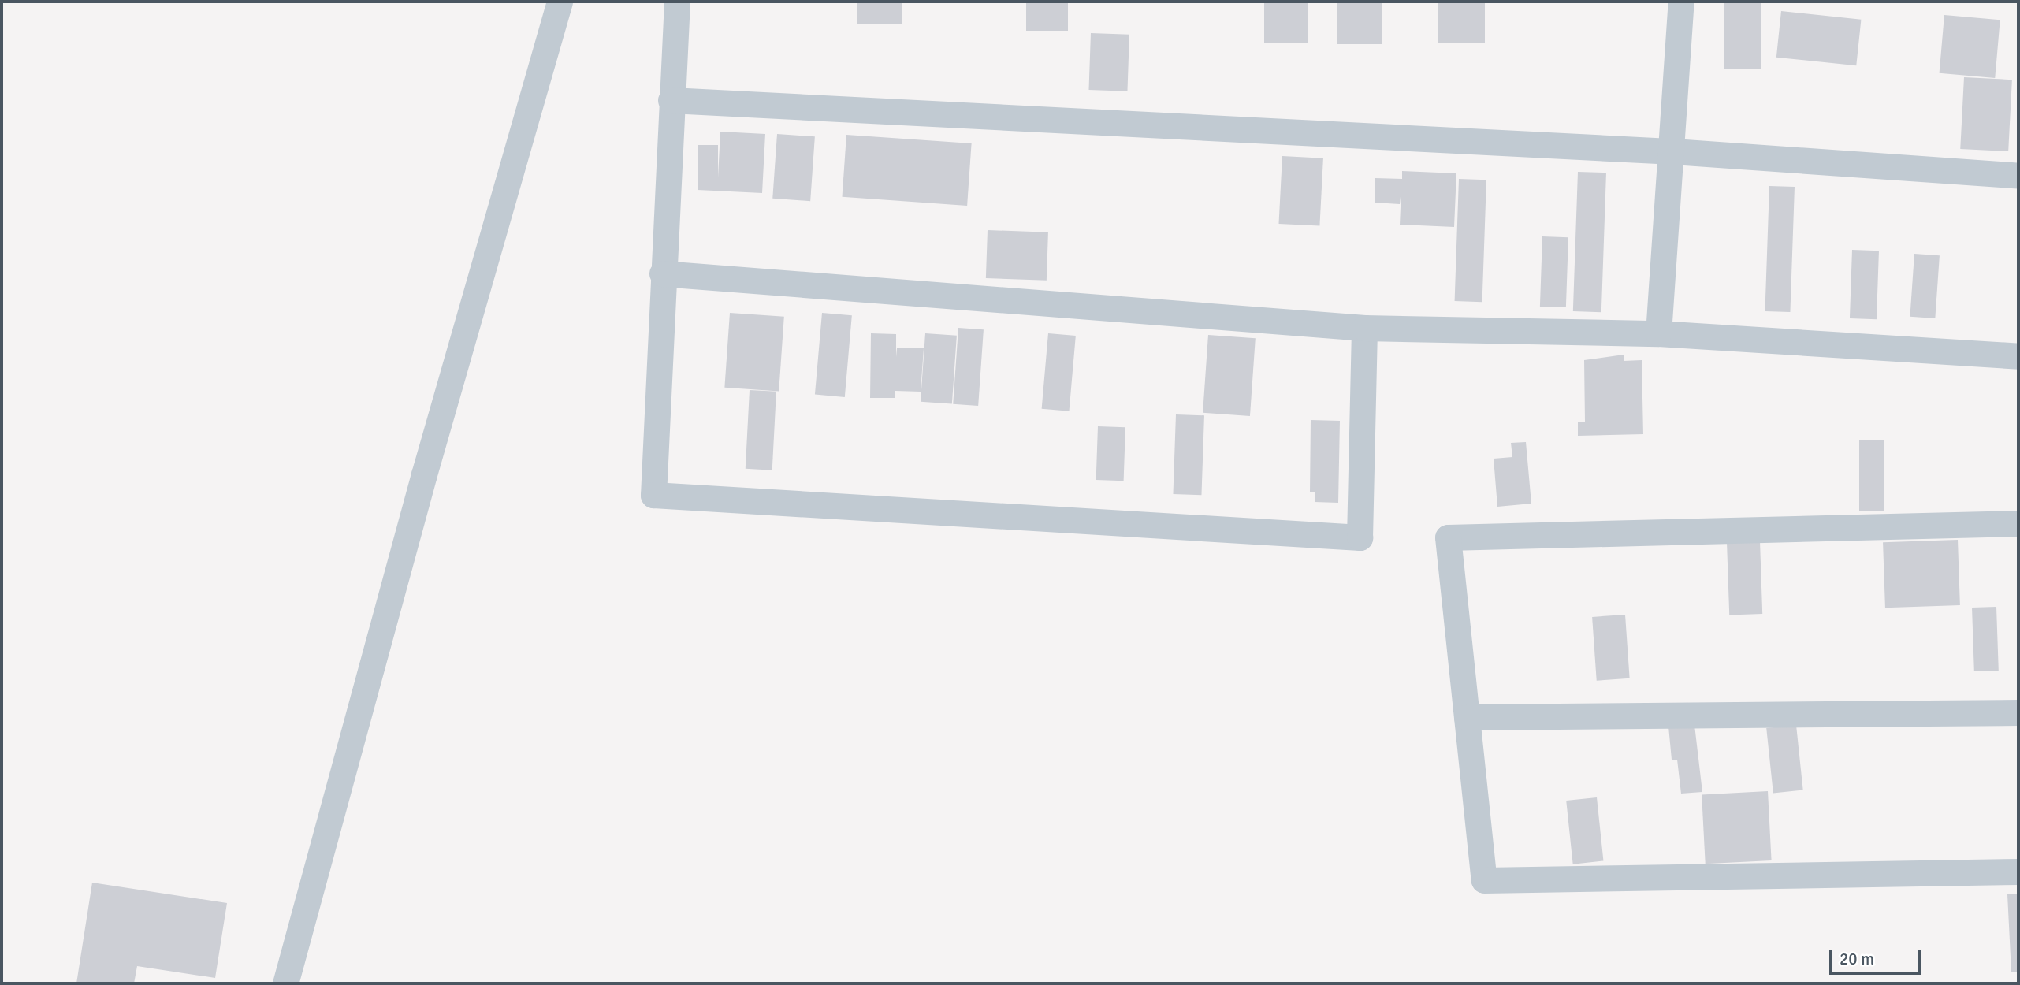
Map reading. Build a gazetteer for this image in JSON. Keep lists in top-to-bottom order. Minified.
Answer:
{"scale_bar":"20 m"}
